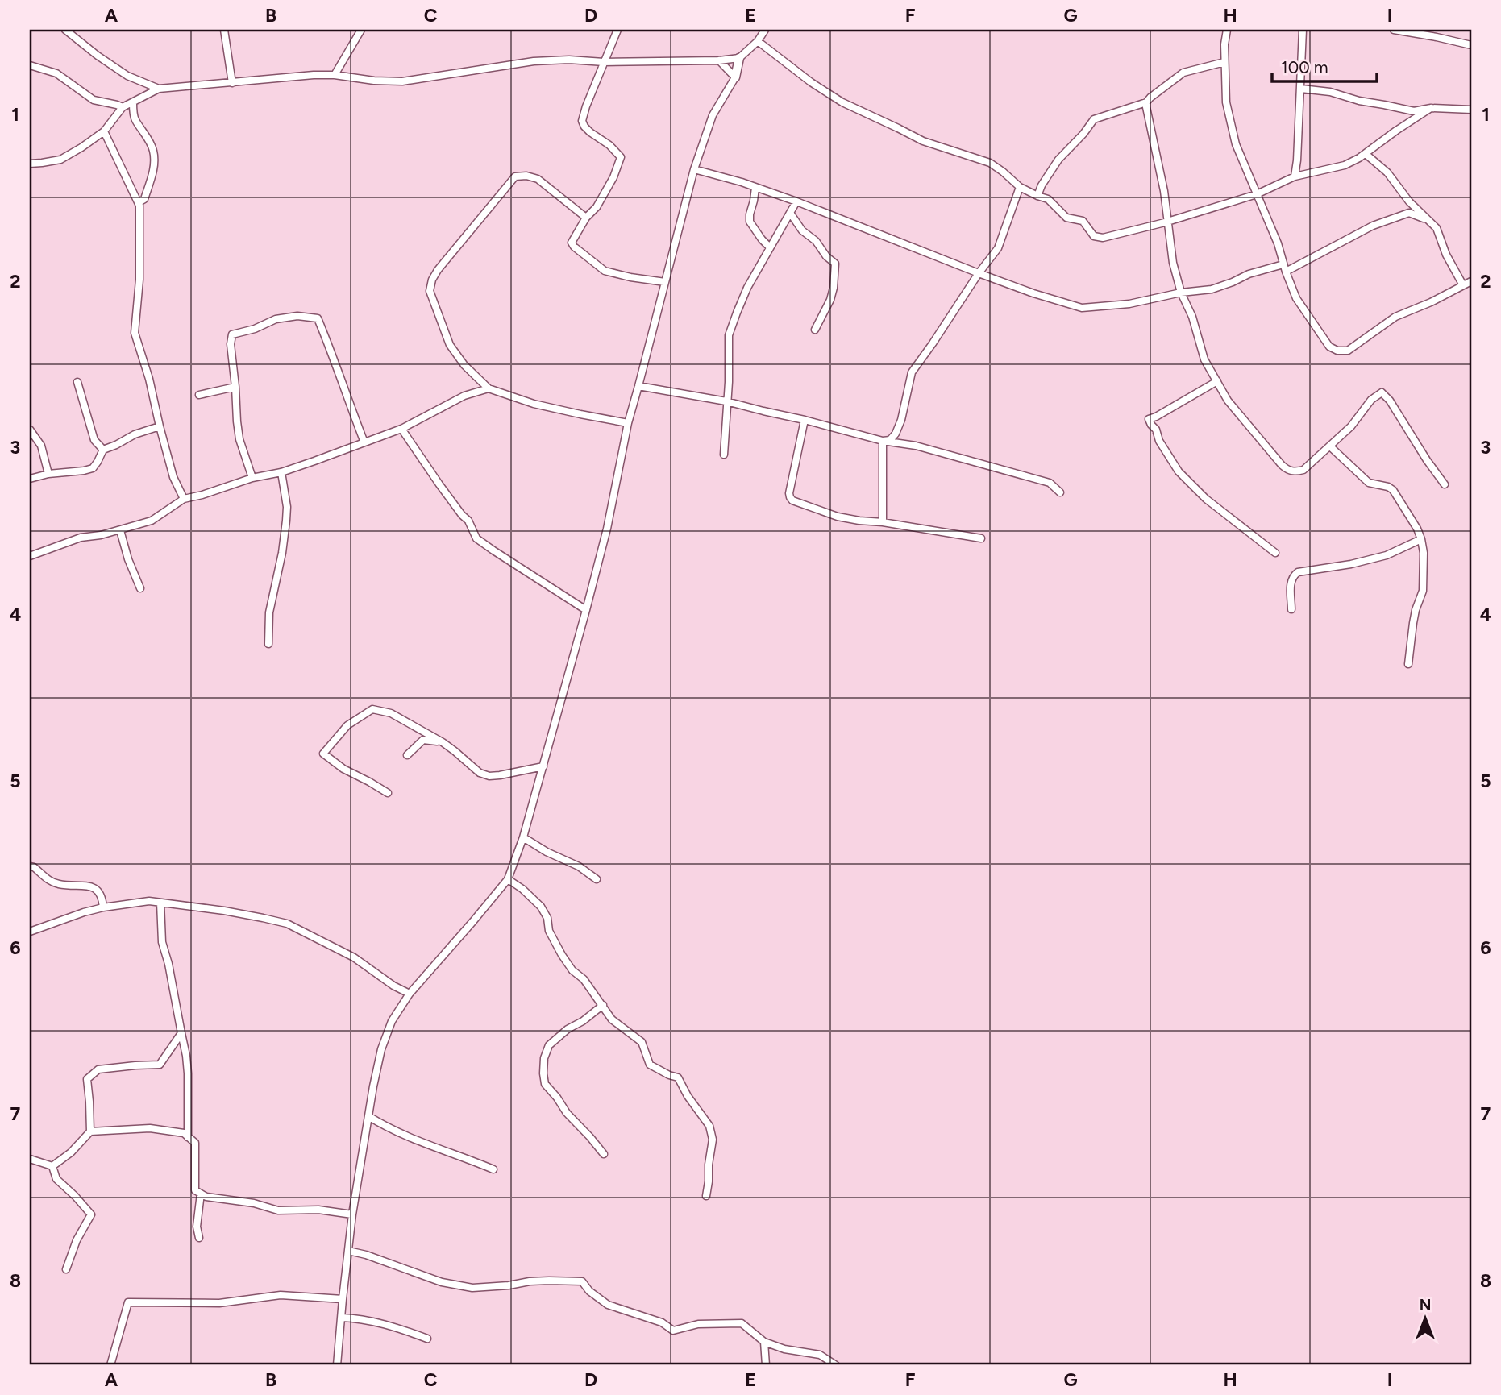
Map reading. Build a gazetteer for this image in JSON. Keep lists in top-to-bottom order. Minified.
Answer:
{"scale_bar":"100 m","north":"top","grid":{"columns":["A","B","C","D","E","F","G","H","I"],"rows":["1","2","3","4","5","6","7","8"]}}
